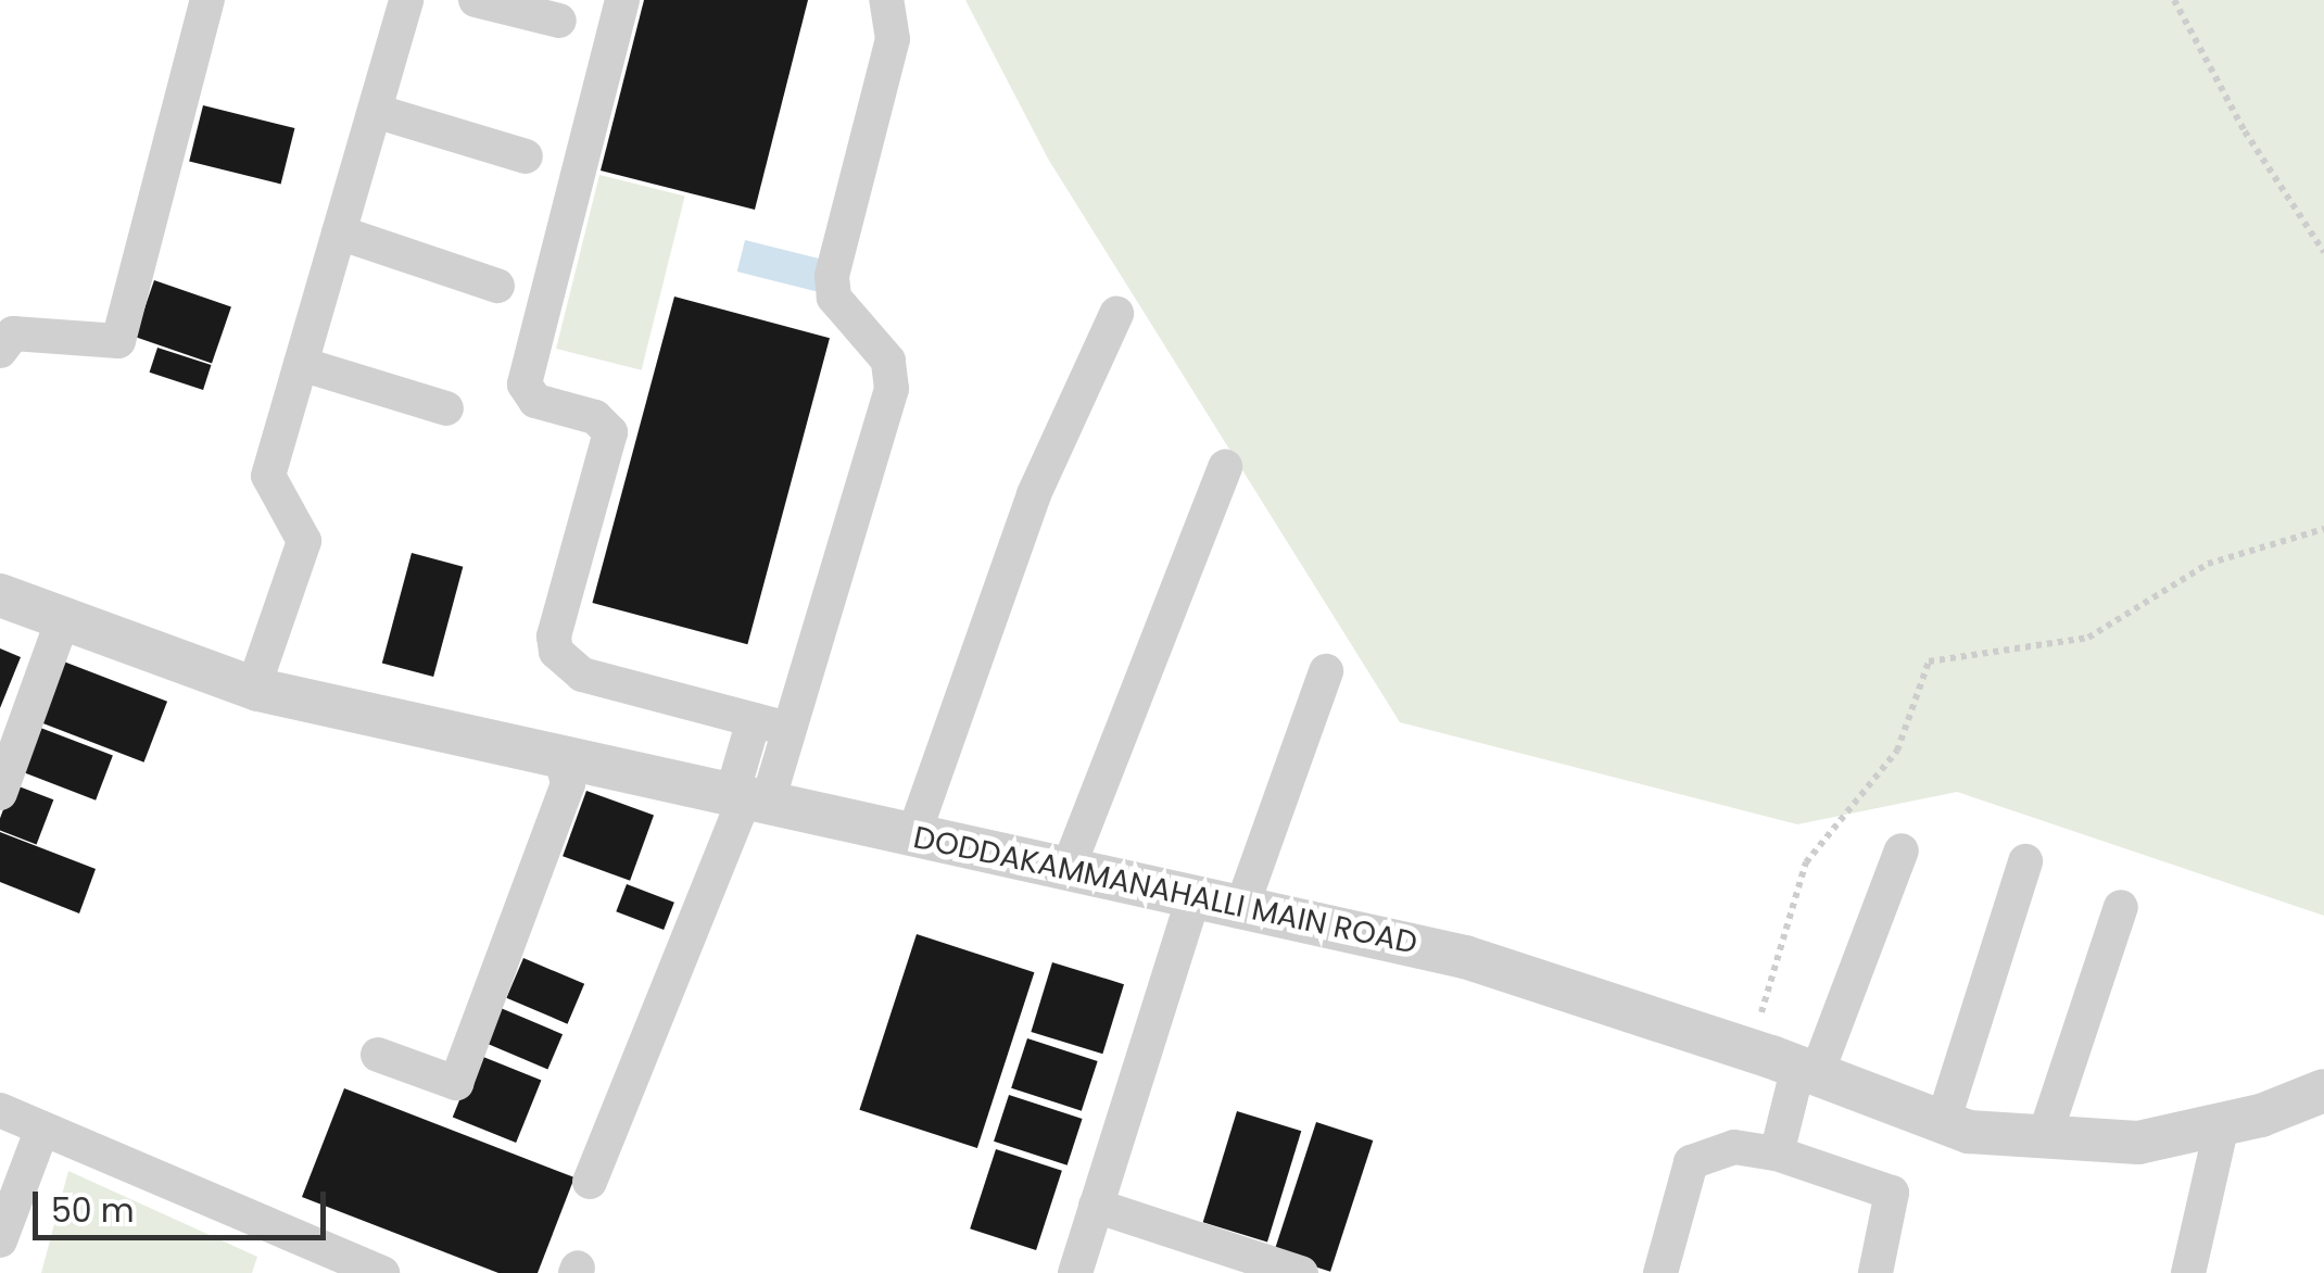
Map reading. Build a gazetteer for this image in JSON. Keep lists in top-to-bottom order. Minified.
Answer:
{"streets":{"street":["DODDAKAMMANAHALLI MAIN ROAD"]},"scale_bar":"50 m"}
